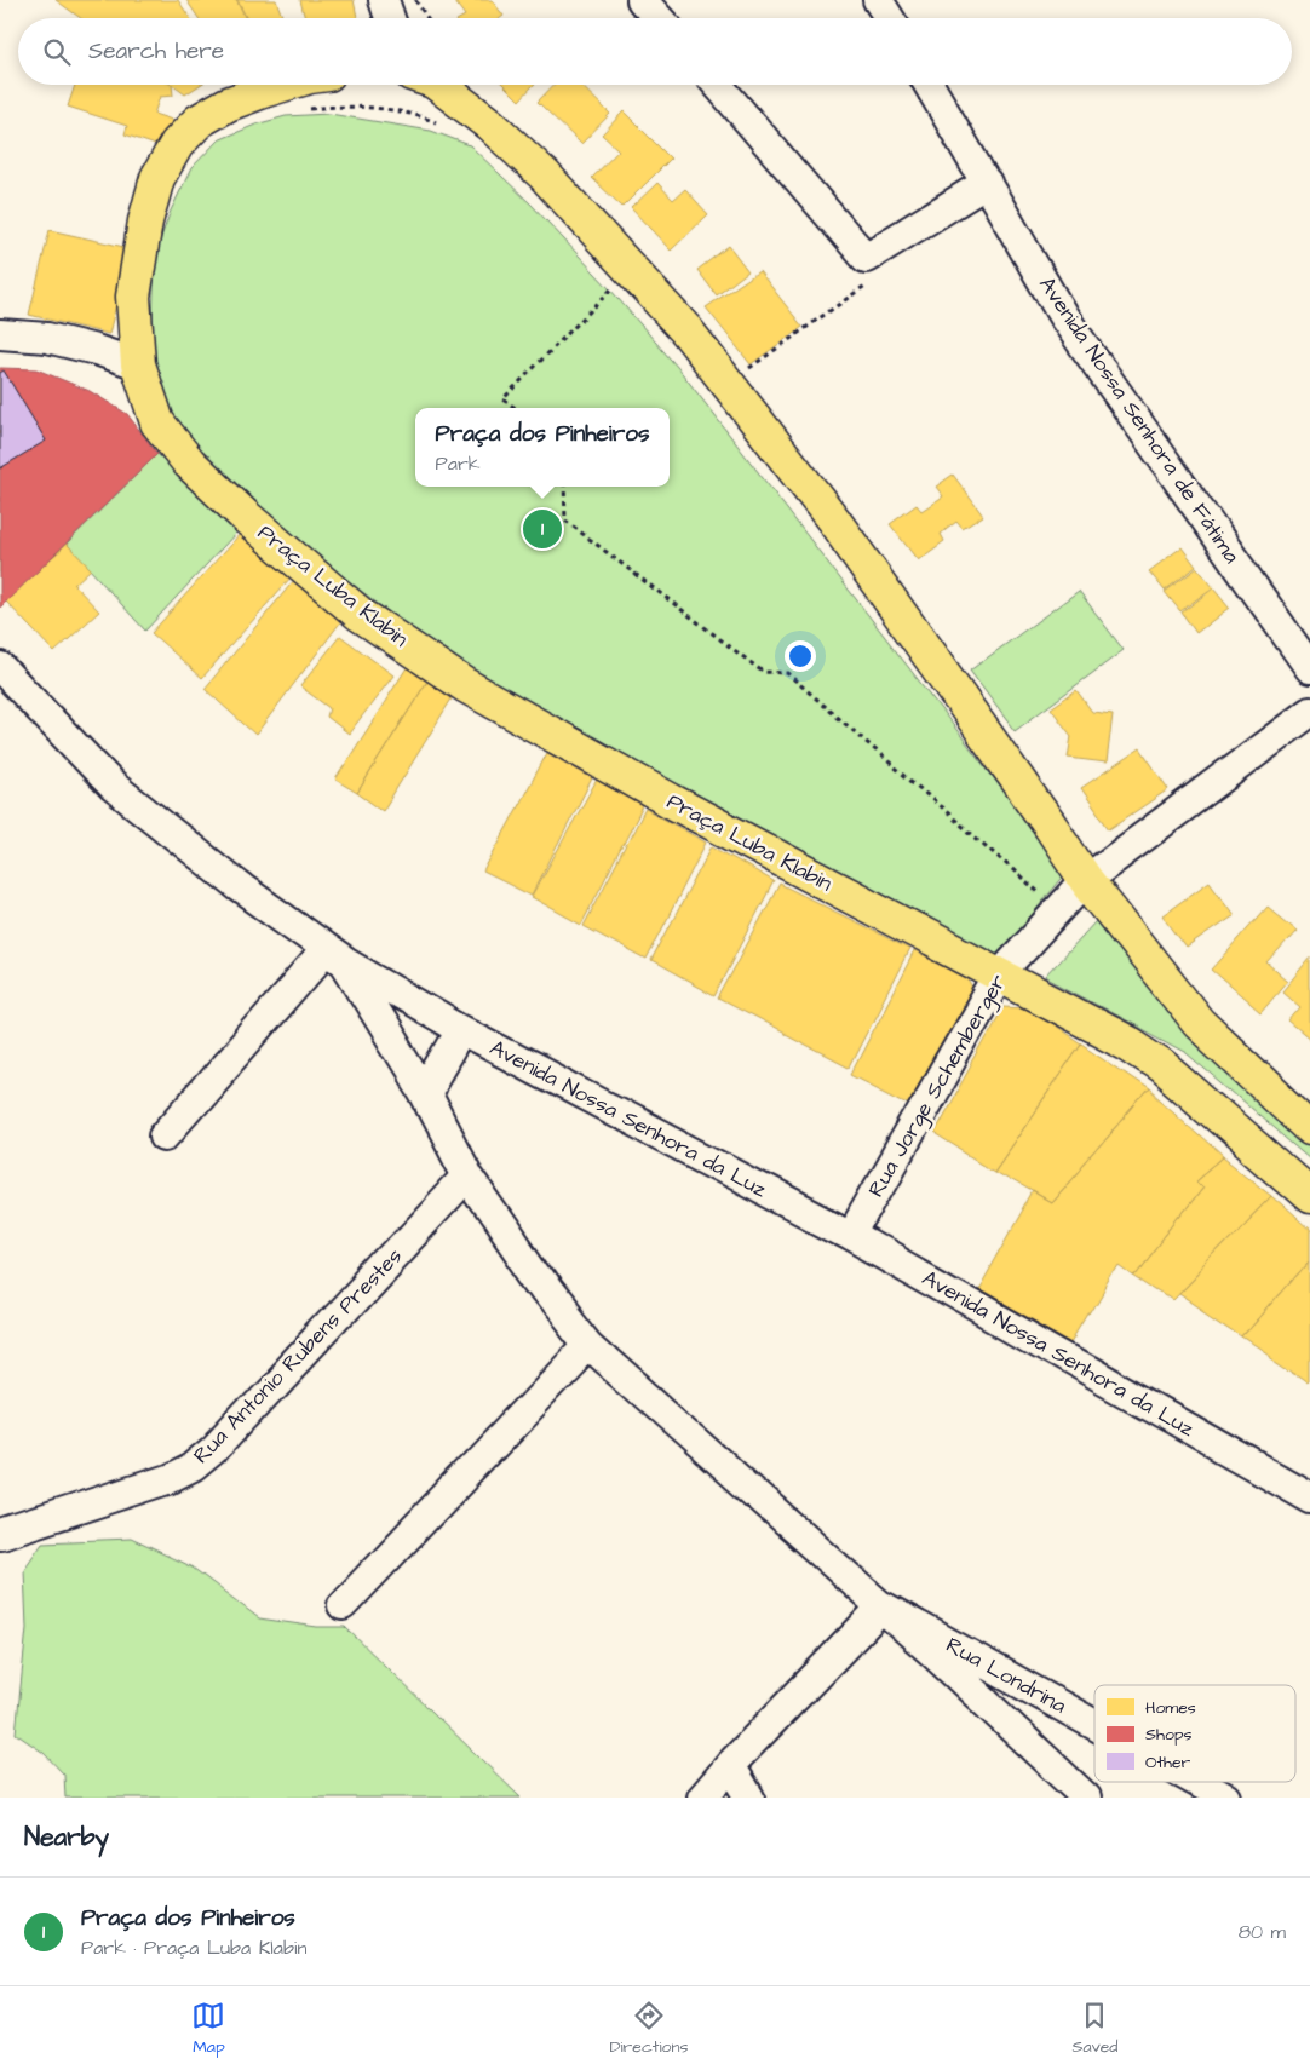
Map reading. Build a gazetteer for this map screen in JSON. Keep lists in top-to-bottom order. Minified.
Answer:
{"streets":{"main road":["Praça Luba Klabin"],"street":["Avenida Nossa Senhora de Fátima","Rua Jorge Schemberger","Avenida Nossa Senhora da Luz","Rua Antonio Rubens Prestes","Rua Londrina"]},"crossings":[["Praça Luba Klabin","Rua Jorge Schemberger"],["Rua Jorge Schemberger","Avenida Nossa Senhora da Luz"]],"legend":["Homes","Shops","Other"],"page":{"search":"Search here","popup":["Praça dos Pinheiros","Park"],"pins":"1","heading":"Nearby","list":[{"mark":"1","name":"Praça dos Pinheiros","note":"Park · Praça Luba Klabin","value":"80 m"}],"nav":["Map","Directions","Saved"]}}
